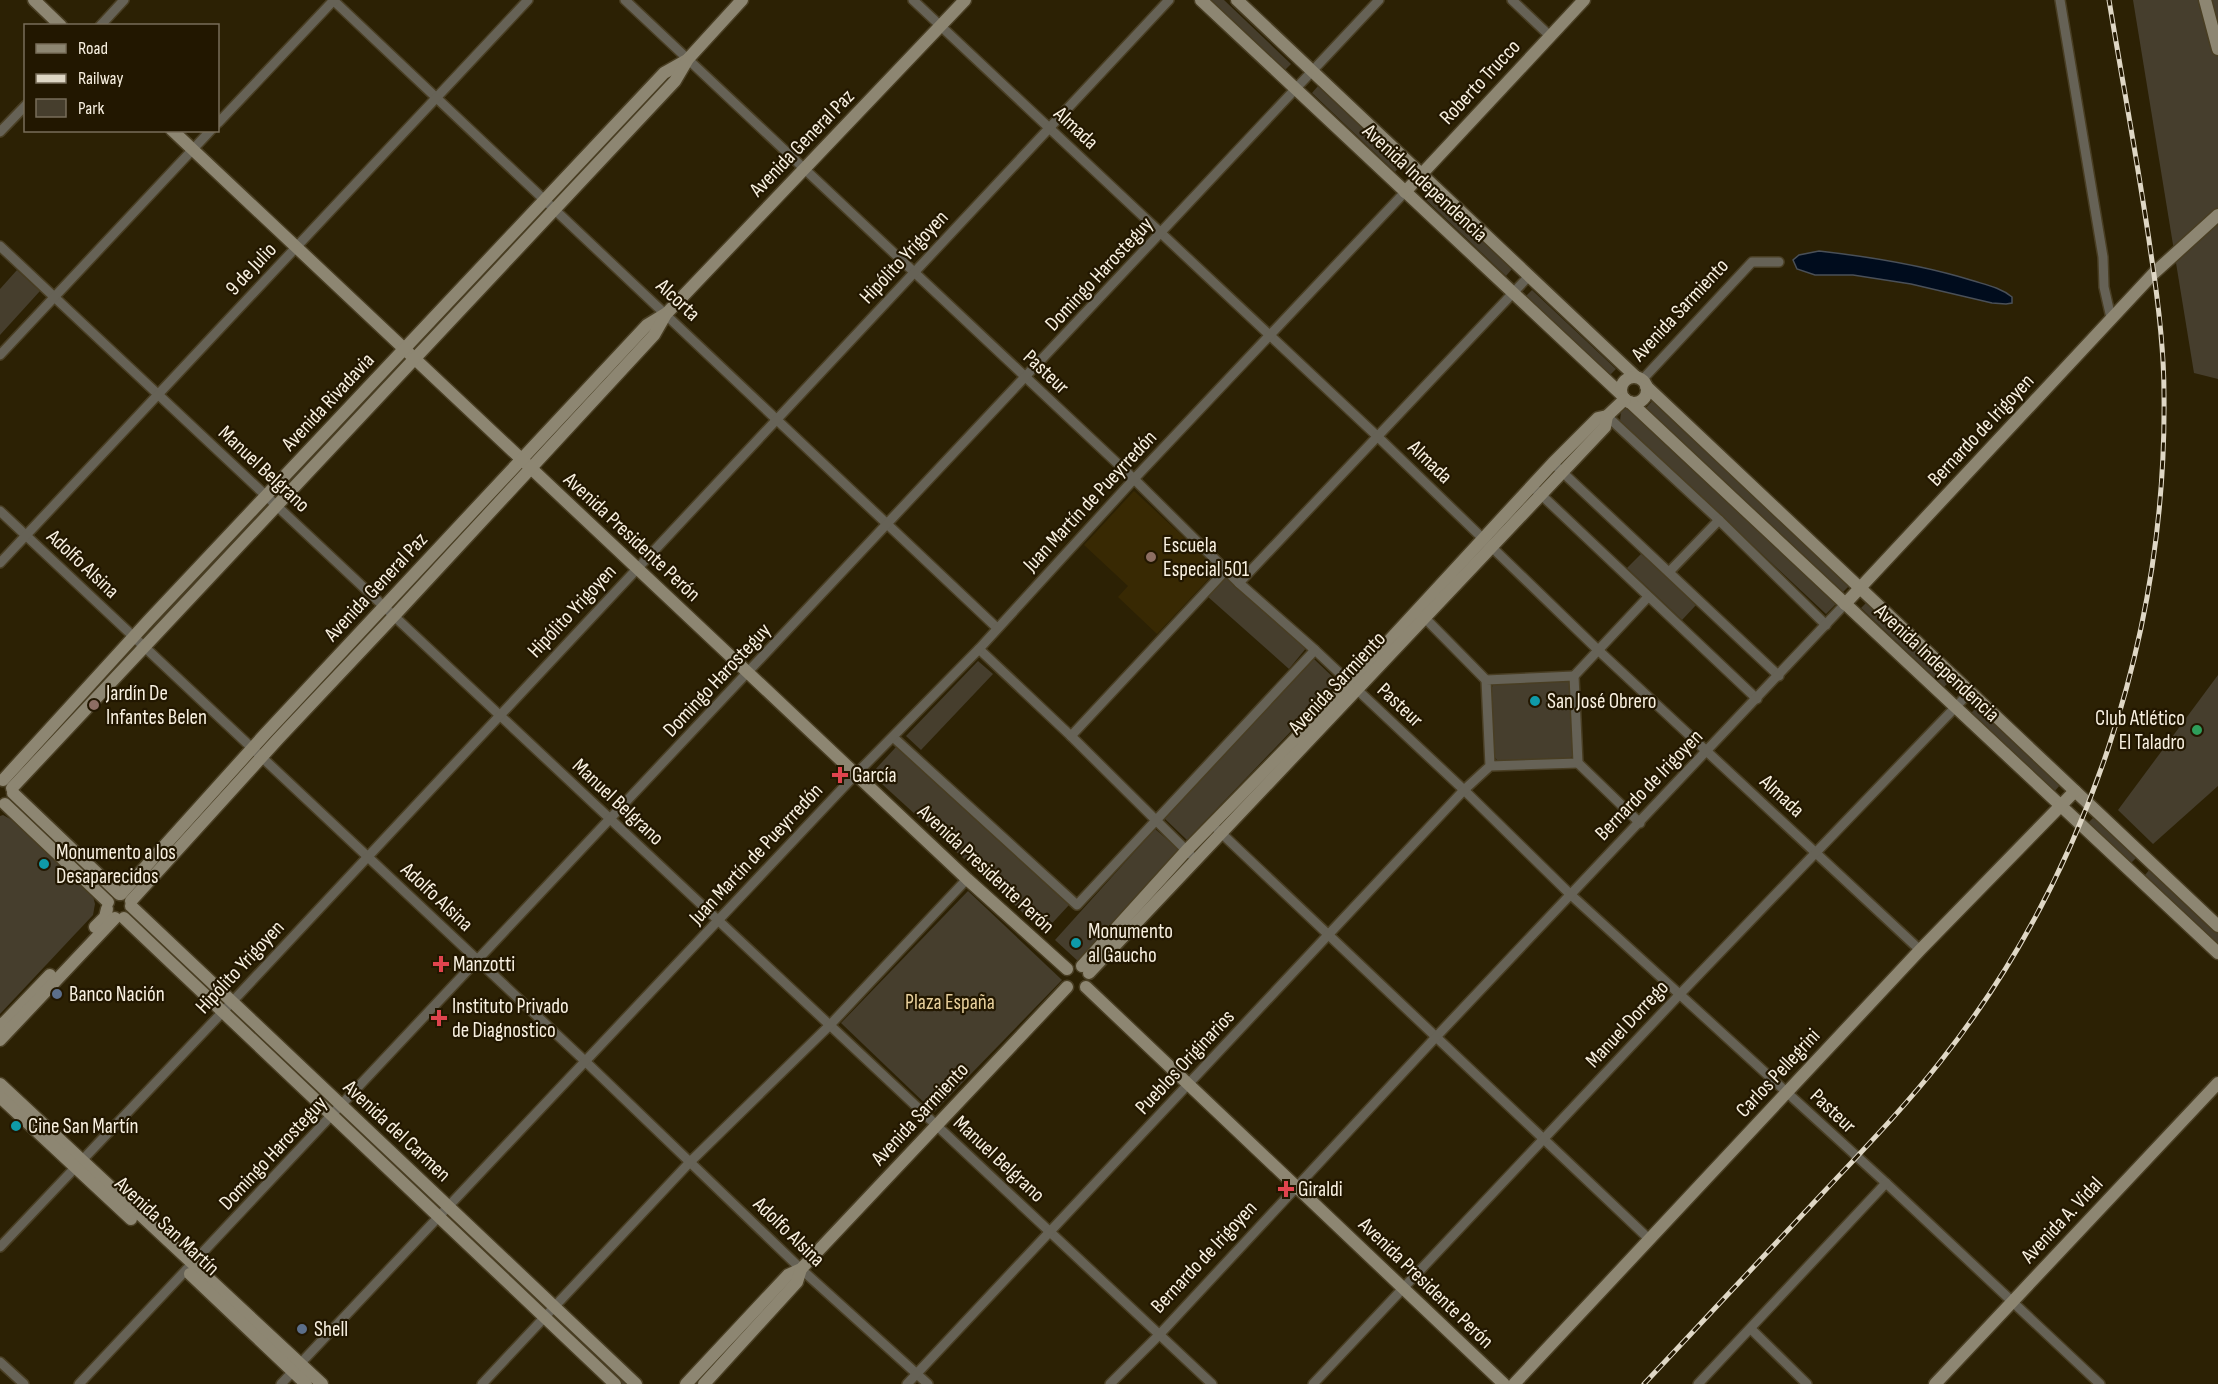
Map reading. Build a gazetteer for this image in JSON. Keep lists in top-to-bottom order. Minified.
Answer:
{"streets":{"main road":["Roberto Trucco","Avenida General Paz","Avenida Independencia","Avenida Sarmiento","Avenida Rivadavia","Bernardo de Irigoyen","Avenida Presidente Perón","Carlos Pellegrini","Avenida del Carmen","Avenida A. Vidal","Avenida San Martín"],"street":["Almada","Hipólito Yrigoyen","9 de Julio","Domingo Harosteguy","Alcorta","Pasteur","Manuel Belgrano","Juan Martín de Pueyrredón","Adolfo Alsina","Manuel Dorrego","Pueblos Originarios"]},"crossings":[["Roberto Trucco","Avenida Independencia"],["Roberto Trucco","Juan Martín de Pueyrredón"],["Almada","Avenida General Paz"],["Almada","Hipólito Yrigoyen"],["Almada","Domingo Harosteguy"],["Almada","Avenida Sarmiento"],["Almada","Bernardo de Irigoyen"],["Almada","Juan Martín de Pueyrredón"],["Almada","Manuel Dorrego"],["Almada","Carlos Pellegrini"],["Avenida General Paz","Alcorta"],["Avenida General Paz","Pasteur"],["Avenida General Paz","Manuel Belgrano"],["Avenida General Paz","Avenida Presidente Perón"],["Avenida General Paz","Adolfo Alsina"],["Avenida General Paz","Avenida del Carmen"],["Avenida Independencia","Domingo Harosteguy"],["Avenida Independencia","Avenida Sarmiento"],["Avenida Independencia","Bernardo de Irigoyen"],["Avenida Independencia","Juan Martín de Pueyrredón"],["Avenida Independencia","Manuel Dorrego"],["Avenida Independencia","Carlos Pellegrini"],["Hipólito Yrigoyen","Alcorta"],["Hipólito Yrigoyen","Pasteur"],["Hipólito Yrigoyen","Manuel Belgrano"],["Hipólito Yrigoyen","Avenida Presidente Perón"],["Hipólito Yrigoyen","Adolfo Alsina"],["Hipólito Yrigoyen","Avenida del Carmen"],["Hipólito Yrigoyen","Avenida San Martín"],["9 de Julio","Alcorta"],["9 de Julio","Manuel Belgrano"],["9 de Julio","Avenida Presidente Perón"],["9 de Julio","Adolfo Alsina"],["Domingo Harosteguy","Alcorta"],["Domingo Harosteguy","Pasteur"],["Domingo Harosteguy","Manuel Belgrano"],["Domingo Harosteguy","Avenida Presidente Perón"],["Domingo Harosteguy","Adolfo Alsina"],["Domingo Harosteguy","Avenida del Carmen"],["Domingo Harosteguy","Avenida San Martín"],["Alcorta","Avenida Rivadavia"],["Alcorta","Juan Martín de Pueyrredón"],["Avenida Sarmiento","Pasteur"],["Avenida Sarmiento","Manuel Belgrano"],["Avenida Sarmiento","Avenida Presidente Perón"],["Avenida Sarmiento","Adolfo Alsina"],["Pasteur","Avenida Rivadavia"],["Pasteur","Bernardo de Irigoyen"],["Pasteur","Juan Martín de Pueyrredón"],["Pasteur","Manuel Dorrego"],["Pasteur","Pueblos Originarios"],["Pasteur","Carlos Pellegrini"],["Pasteur","Avenida A. Vidal"],["Avenida Rivadavia","Manuel Belgrano"],["Avenida Rivadavia","Avenida Presidente Perón"],["Avenida Rivadavia","Adolfo Alsina"],["Avenida Rivadavia","Avenida del Carmen"],["Bernardo de Irigoyen","Manuel Belgrano"],["Bernardo de Irigoyen","Avenida Presidente Perón"],["Manuel Belgrano","Juan Martín de Pueyrredón"],["Manuel Belgrano","Pueblos Originarios"],["Juan Martín de Pueyrredón","Avenida Presidente Perón"],["Juan Martín de Pueyrredón","Adolfo Alsina"],["Juan Martín de Pueyrredón","Avenida del Carmen"],["Juan Martín de Pueyrredón","Avenida San Martín"],["Avenida Presidente Perón","Manuel Dorrego"],["Avenida Presidente Perón","Pueblos Originarios"],["Adolfo Alsina","Pueblos Originarios"]],"parks":["Plaza España"],"places":{"other":["Escuela Especial 501","San José Obrero","Jardín De Infantes Belen","Club Atlético El Taladro","Monumento a los Desaparecidos","Monumento al Gaucho","Banco Nación","Cine San Martín","Shell"],"health":["García","Manzotti","Instituto Privado de Diagnostico","Giraldi"]},"legend":["Road","Railway","Park"]}
